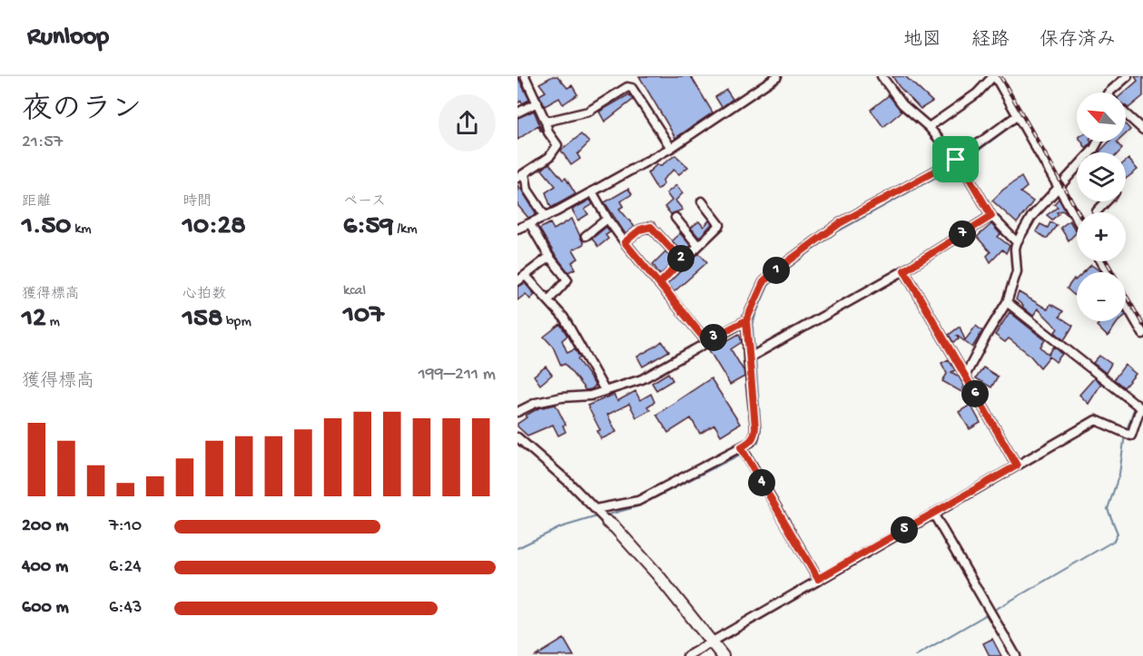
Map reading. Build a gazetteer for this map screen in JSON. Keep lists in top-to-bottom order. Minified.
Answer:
{"north":"top left","page":{"header":"Runloop","nav":["地図","経路","保存済み"],"heading":["夜のラン","21:57"],"map_buttons":["+","−"],"stats":[["距離","1.50 km"],["時間","10:28"],["ペース","6:59 /km"],["獲得標高","12 m"],["心拍数","158 bpm"],["kcal","107"]],"pins":["7","2","1","3","6","4","5"],"chart":["獲得標高","199–211 m"],"list":[{"name":"200 m","note":"7:10"},{"name":"400 m","note":"6:24"},{"name":"600 m","note":"6:43"}]}}
